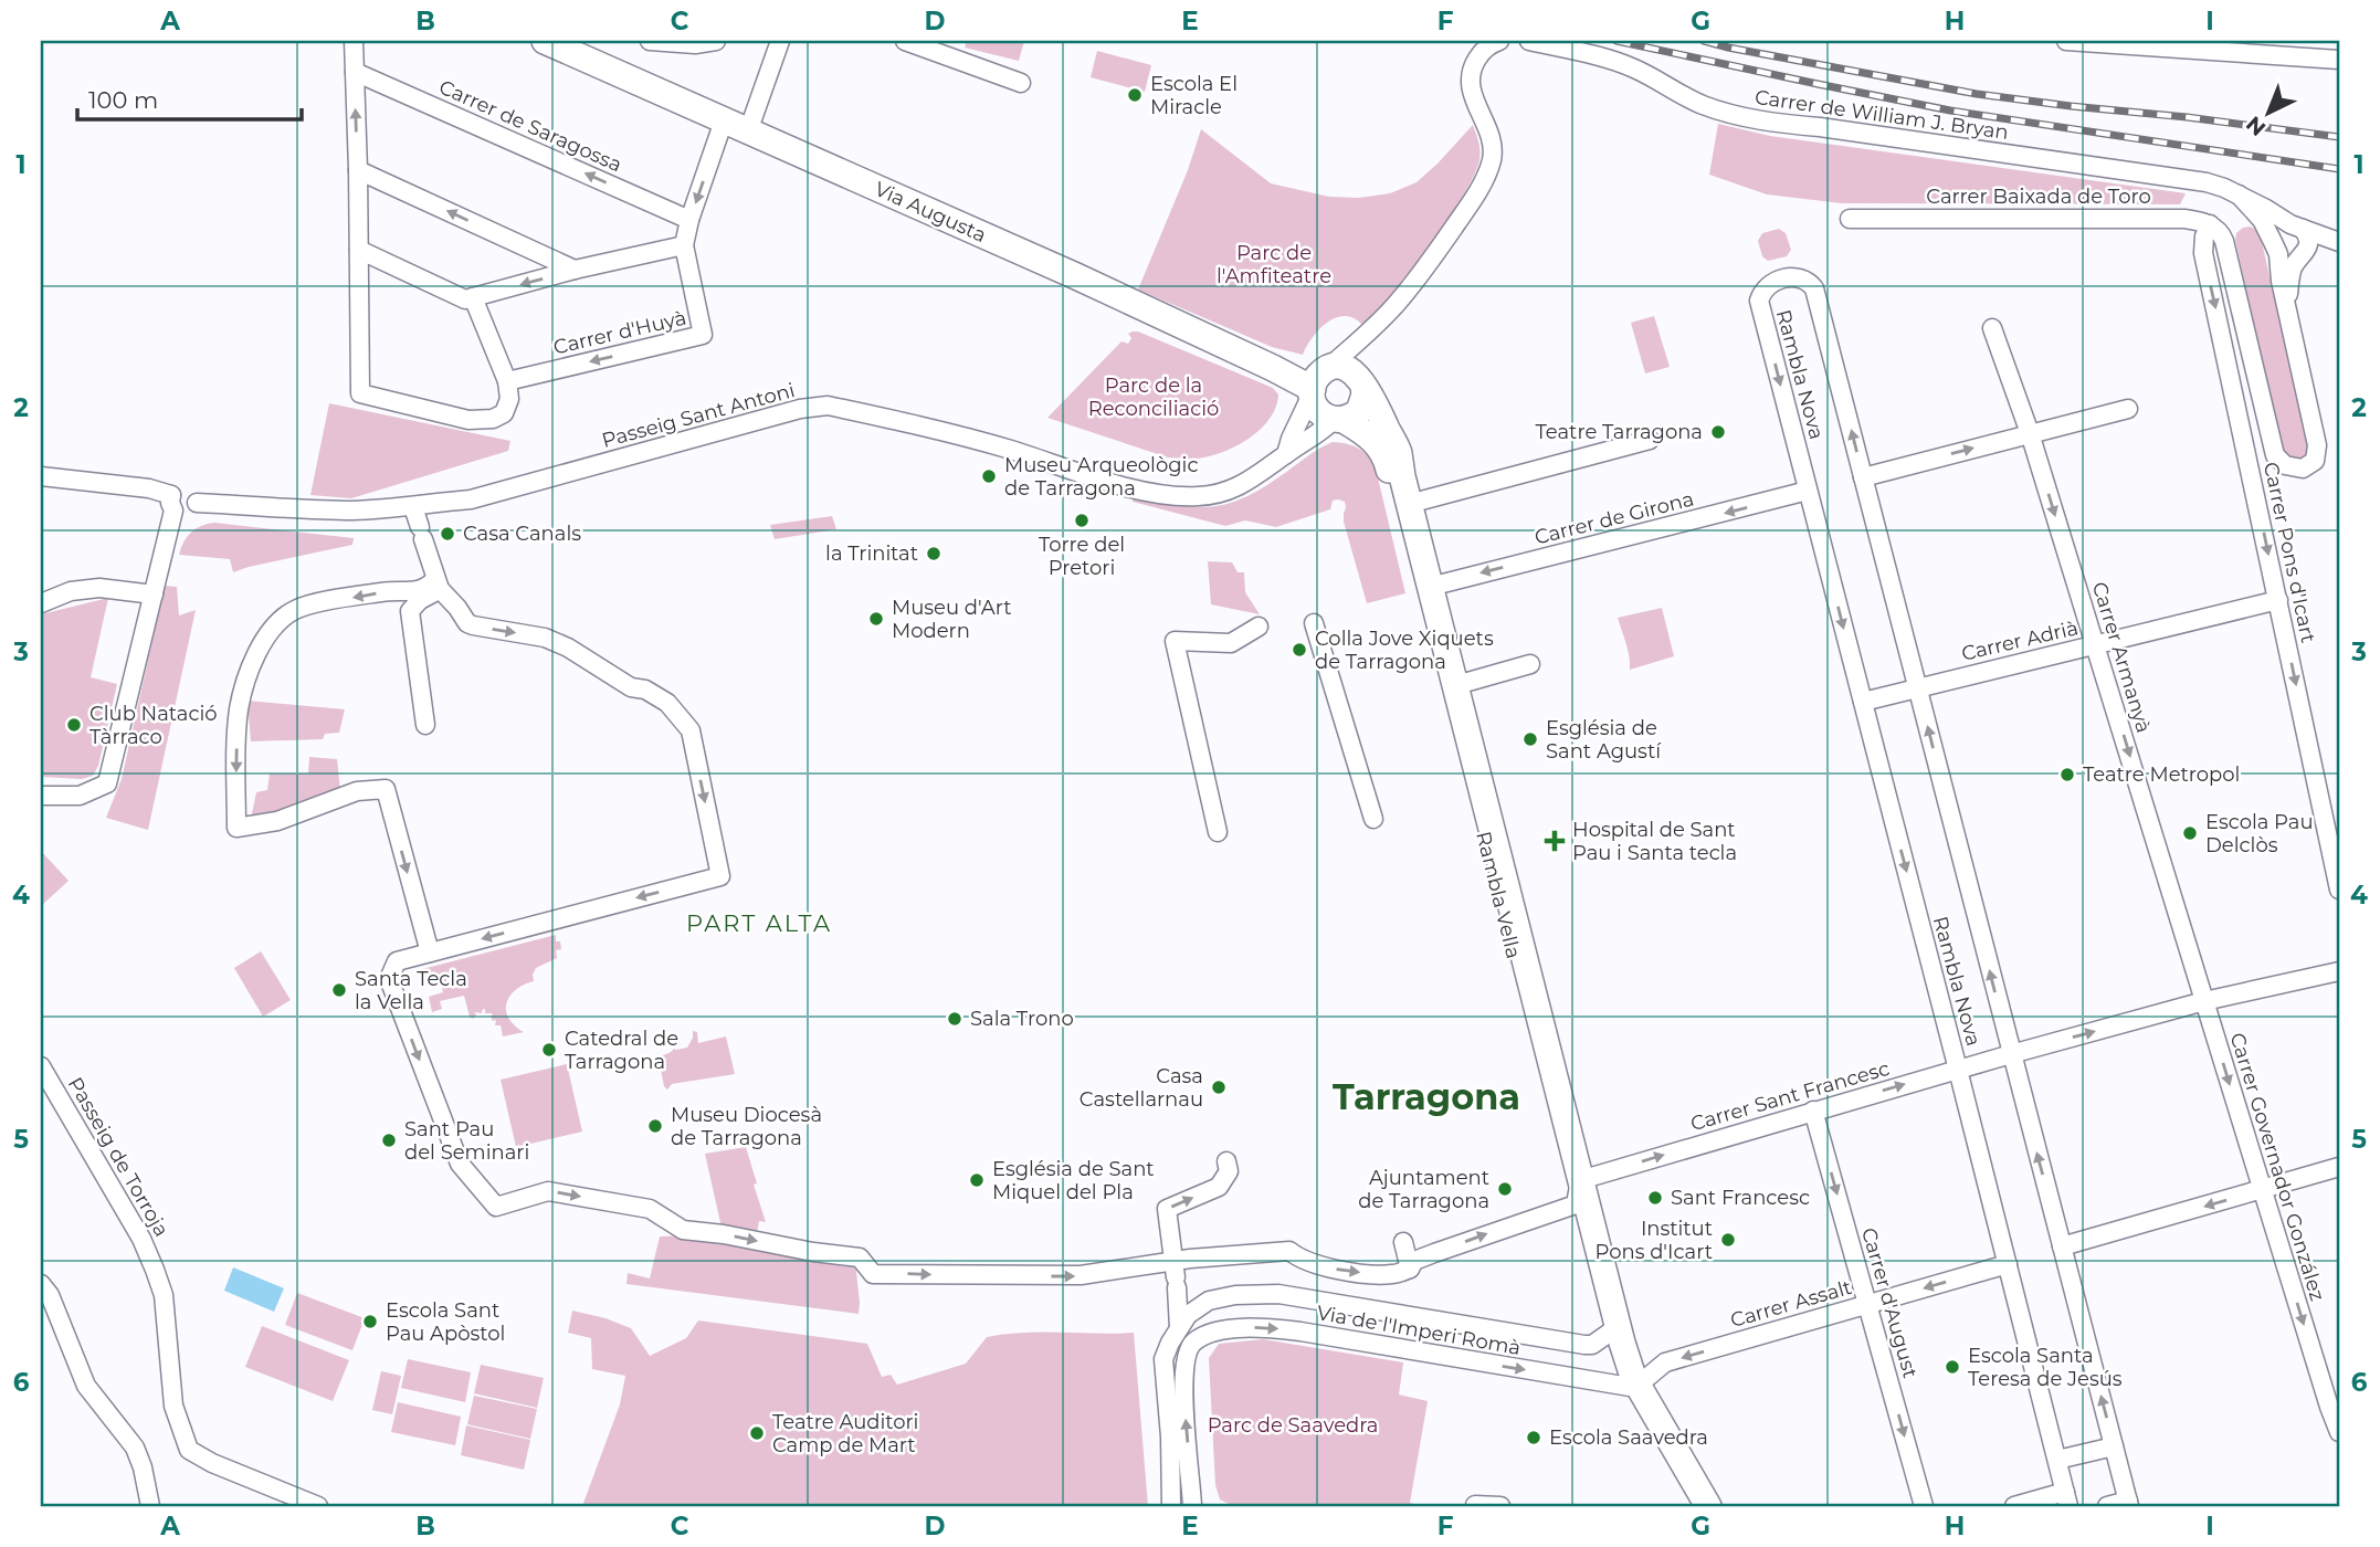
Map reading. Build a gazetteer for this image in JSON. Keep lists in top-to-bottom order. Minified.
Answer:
{"streets":{"main road":["Via Augusta","Rambla Vella"],"street":["Carrer de William J. Bryan","Carrer de Saragossa","Carrer Baixada de Toro","Carrer d'Huyà","Rambla Nova","Passeig Sant Antoni","Carrer de Girona","Carrer Pons d'Icart","Carrer Adrià","Carrer Armanyà","Carrer Sant Francesc","Passeig de Torroja","Carrer Governador González","Carrer d'August","Carrer Assalt","Via de l'Imperi Romà"]},"crossings":[["Carrer de Saragossa","Carrer d'Huyà"],["Carrer Baixada de Toro","Carrer Pons d'Icart"],["Via Augusta","Carrer d'Huyà"],["Via Augusta","Passeig Sant Antoni"],["Via Augusta","Rambla Vella"],["Rambla Nova","Carrer de Girona"],["Rambla Nova","Carrer Adrià"],["Rambla Nova","Carrer Sant Francesc"],["Rambla Nova","Carrer Assalt"],["Passeig Sant Antoni","Rambla Vella"],["Carrer de Girona","Rambla Vella"],["Carrer Pons d'Icart","Carrer Adrià"],["Carrer Adrià","Carrer Armanyà"],["Carrer Armanyà","Carrer Sant Francesc"],["Carrer Armanyà","Carrer Governador González"],["Rambla Vella","Carrer Sant Francesc"],["Rambla Vella","Carrer Assalt"],["Rambla Vella","Via de l'Imperi Romà"],["Carrer Sant Francesc","Carrer Governador González"],["Carrer Sant Francesc","Carrer d'August"],["Carrer d'August","Carrer Assalt"],["Carrer Assalt","Via de l'Imperi Romà"]],"one_way":["Carrer Pons d'Icart","Carrer Armanyà","Carrer Sant Francesc","Carrer Governador González","Carrer d'August","Carrer Assalt"],"districts":["PART ALTA","Tarragona"],"parks":["Parc de l'Amfiteatre","Parc de la Reconciliació","Parc de Saavedra"],"places":{"other":["Escola El Miracle","Teatre Tarragona","Museu Arqueològic de Tarragona","Torre del Pretori","Casa Canals","la Trinitat","Museu d'Art Modern","Colla Jove Xiquets de Tarragona","Club Natació Tàrraco","Església de Sant Agustí","Teatre Metropol","Escola Pau Delclòs","Santa Tecla la Vella","Sala Trono","Catedral de Tarragona","Casa Castellarnau","Museu Diocesà de Tarragona","Sant Pau del Seminari","Església de Sant Miquel del Pla","Ajuntament de Tarragona","Sant Francesc","Institut Pons d'Icart","Escola Sant Pau Apòstol","Escola Santa Teresa de Jesús","Teatre Auditori Camp de Mart","Escola Saavedra"],"health":["Hospital de Sant Pau i Santa tecla"]},"scale_bar":"100 m","north":"bottom left","grid":{"columns":["A","B","C","D","E","F","G","H","I"],"rows":["1","2","3","4","5","6"]}}
